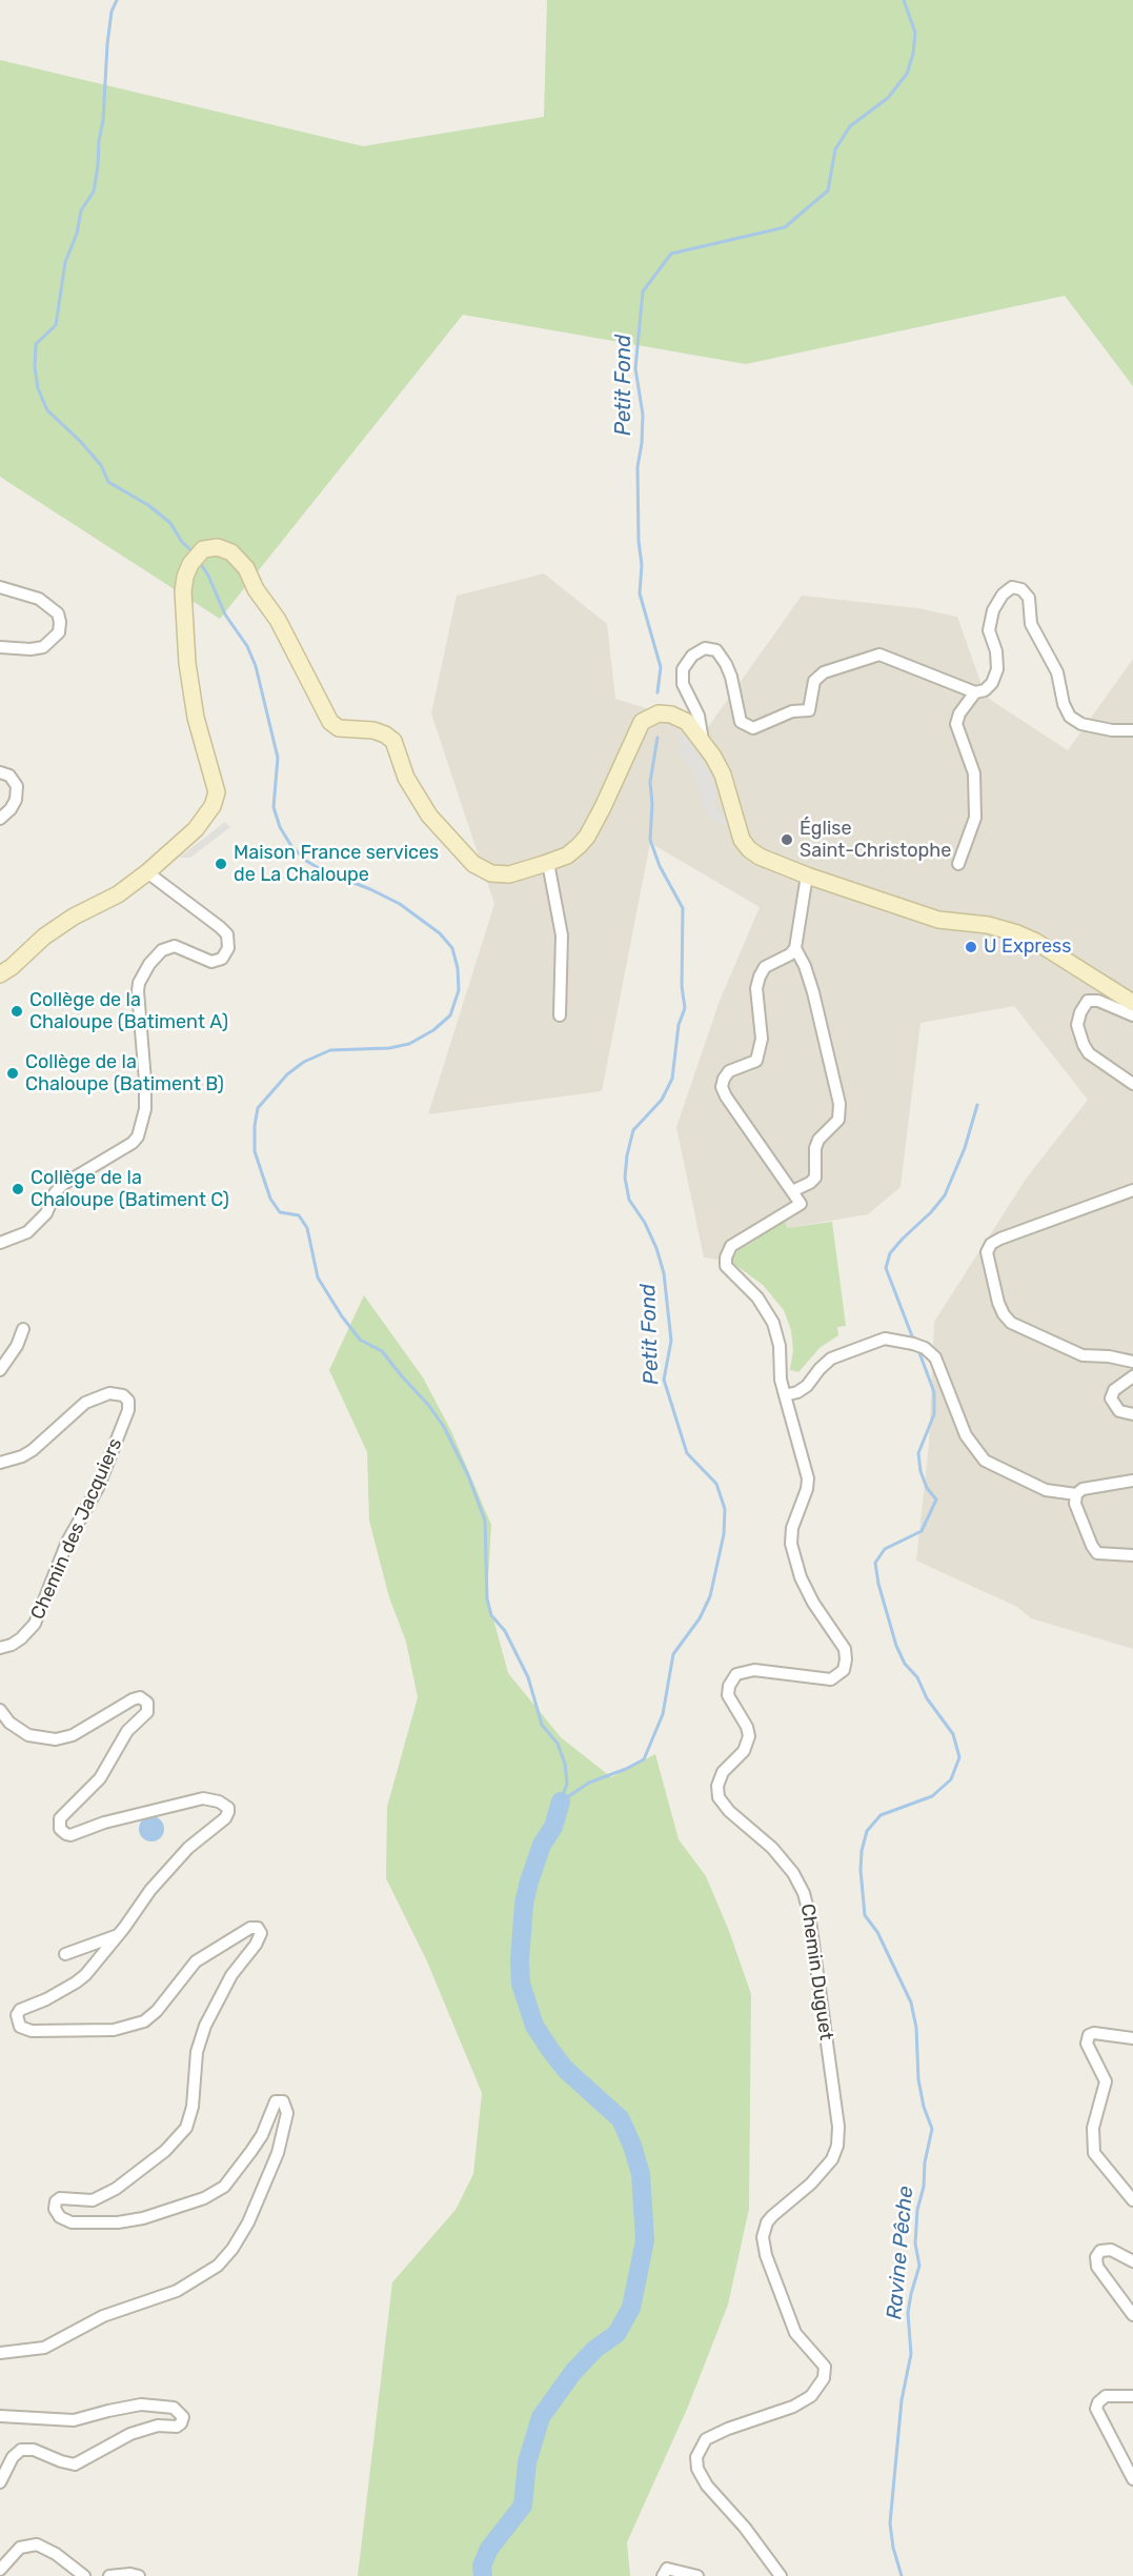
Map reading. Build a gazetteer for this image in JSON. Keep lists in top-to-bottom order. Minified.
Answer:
{"streets":{"street":["Chemin des Jacquiers","Chemin Duguet"]},"water":["Petit Fond","Ravine Pêche"],"places":["Église Saint-Christophe","Maison France services de La Chaloupe","U Express","Collège de la Chaloupe (Batiment A)","Collège de la Chaloupe (Batiment B)","Collège de la Chaloupe (Batiment C)"]}
